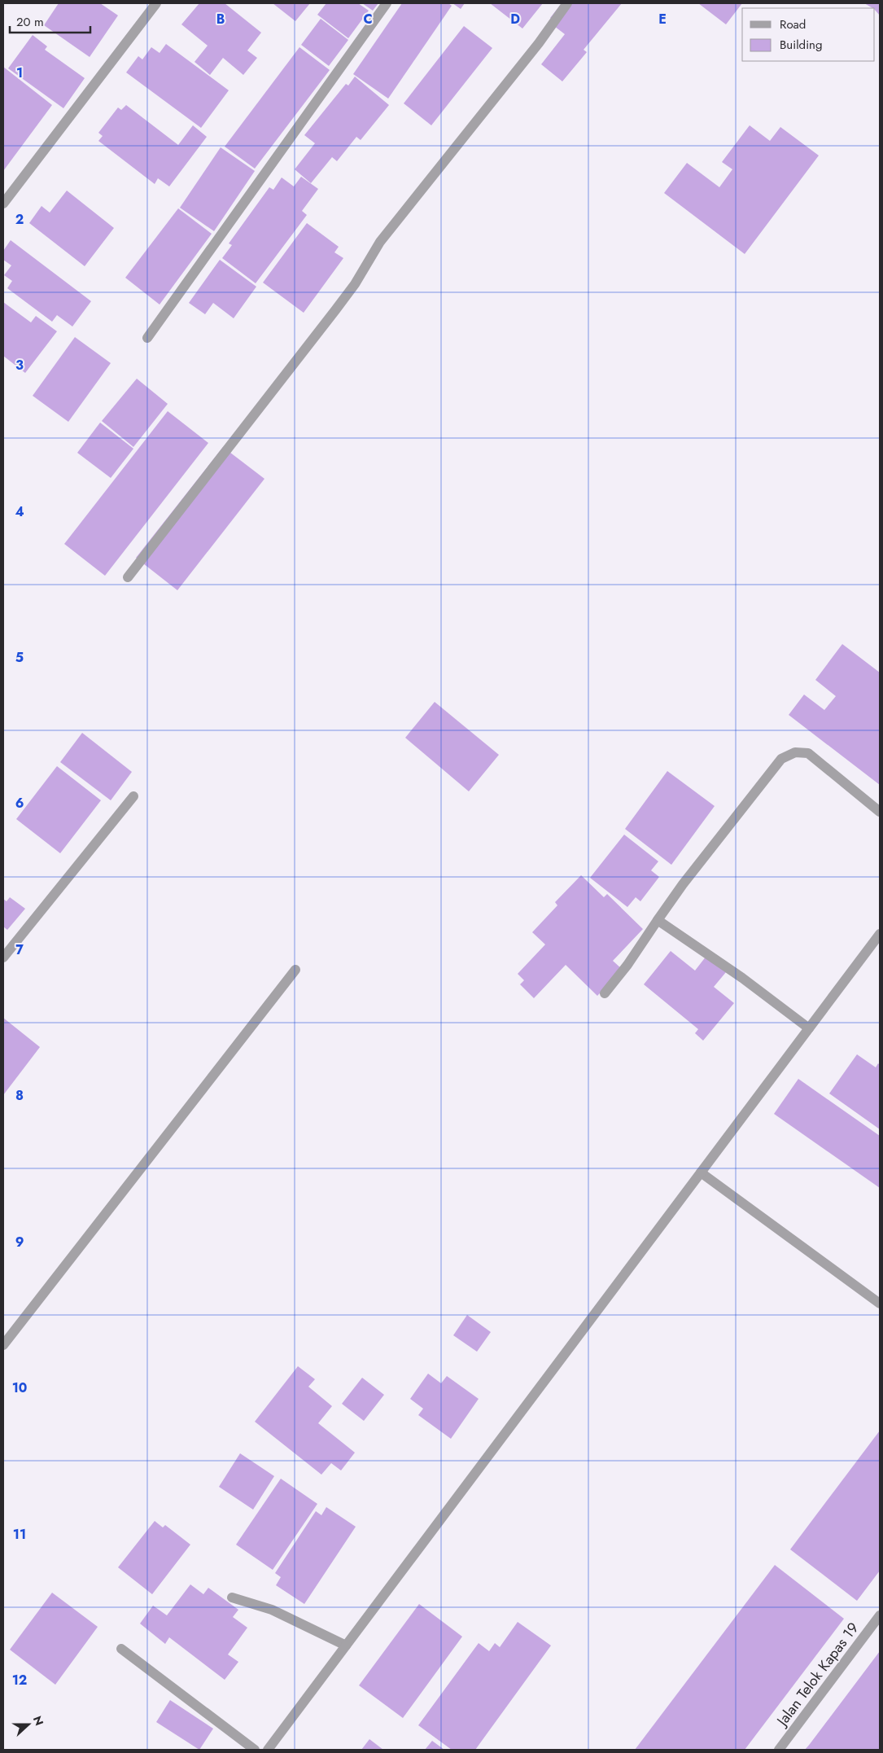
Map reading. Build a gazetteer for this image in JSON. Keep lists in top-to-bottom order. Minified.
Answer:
{"streets":{"street":["Jalan Telok Kapas 19"]},"legend":["Road","Building"],"scale_bar":"20 m","north":"right","grid":{"columns":["B","C","D","E"],"rows":["1","2","3","4","5","6","7","8","9","10","11","12"]}}
